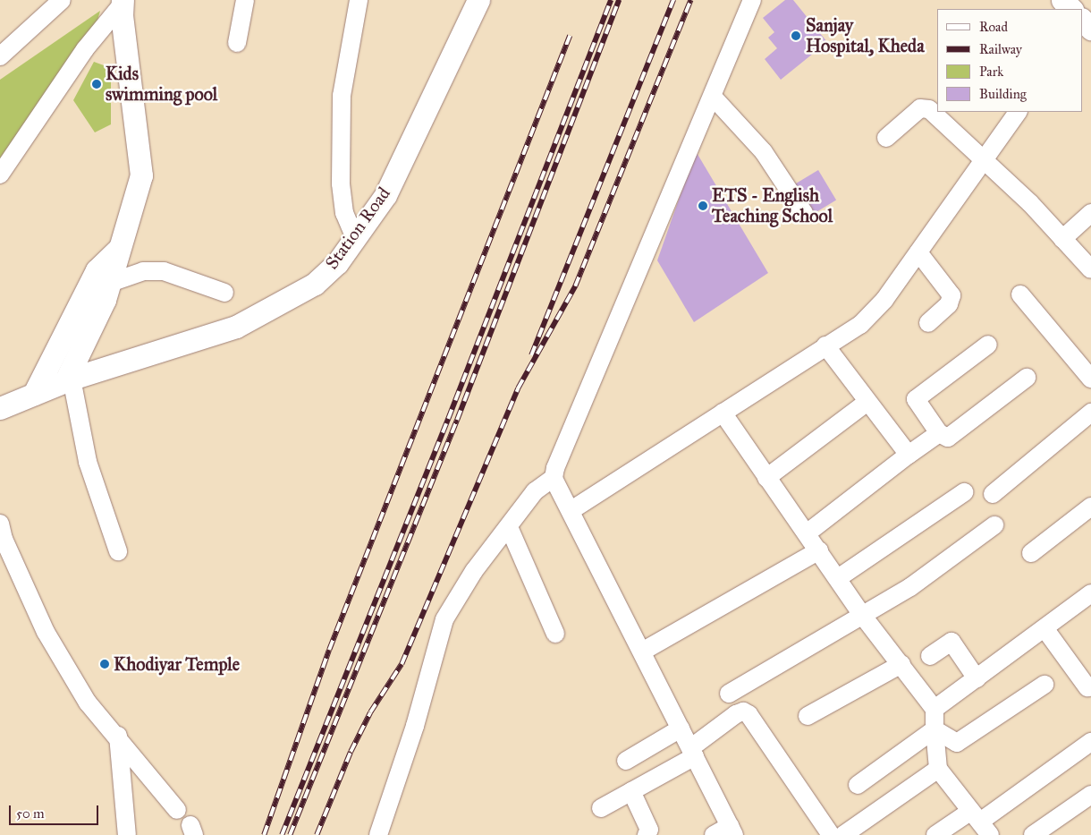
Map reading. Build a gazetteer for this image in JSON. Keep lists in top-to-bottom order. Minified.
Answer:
{"streets":{"main road":["Station Road"]},"places":["Sanjay Hospital, Kheda","Kids swimming pool","ETS - English Teaching School","Khodiyar Temple"],"legend":["Road","Railway","Park","Building"],"scale_bar":"50 m"}
